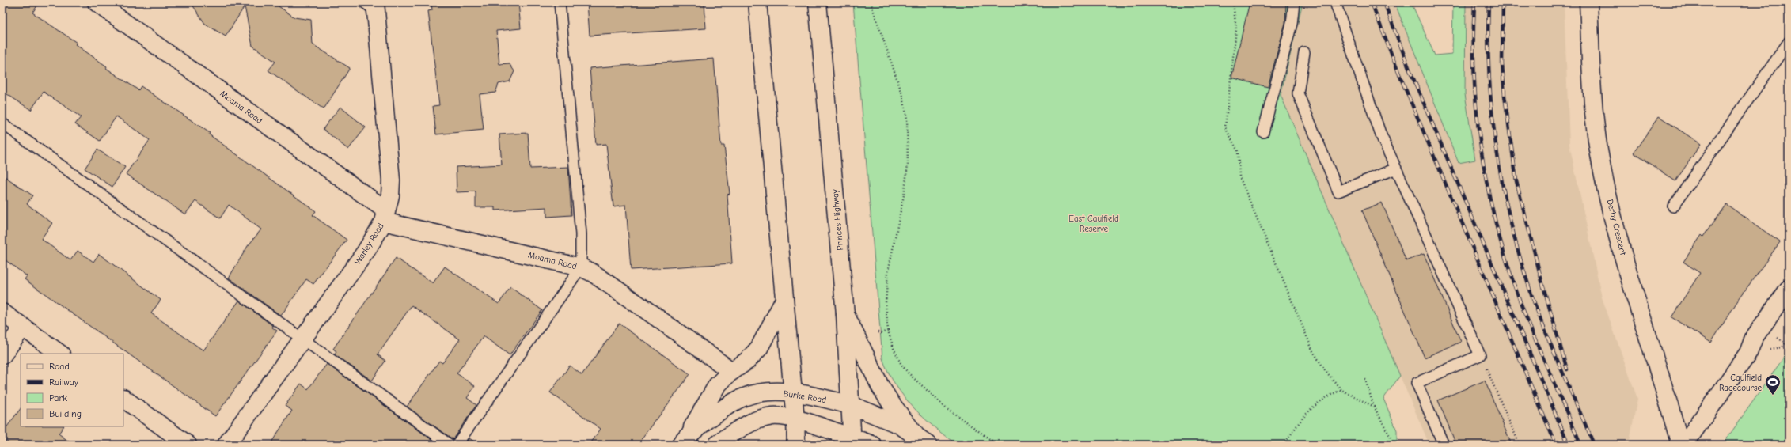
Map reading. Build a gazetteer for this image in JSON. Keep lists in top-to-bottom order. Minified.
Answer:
{"streets":{"main road":["Moama Road","Princes Highway","Derby Crescent","Warley Road","Burke Road"]},"crossings":[["Moama Road","Warley Road"],["Princes Highway","Burke Road"]],"parks":["East Caulfield Reserve"],"places":{"sports":["Caulfield Racecourse"]},"legend":["Road","Railway","Park","Building"]}
